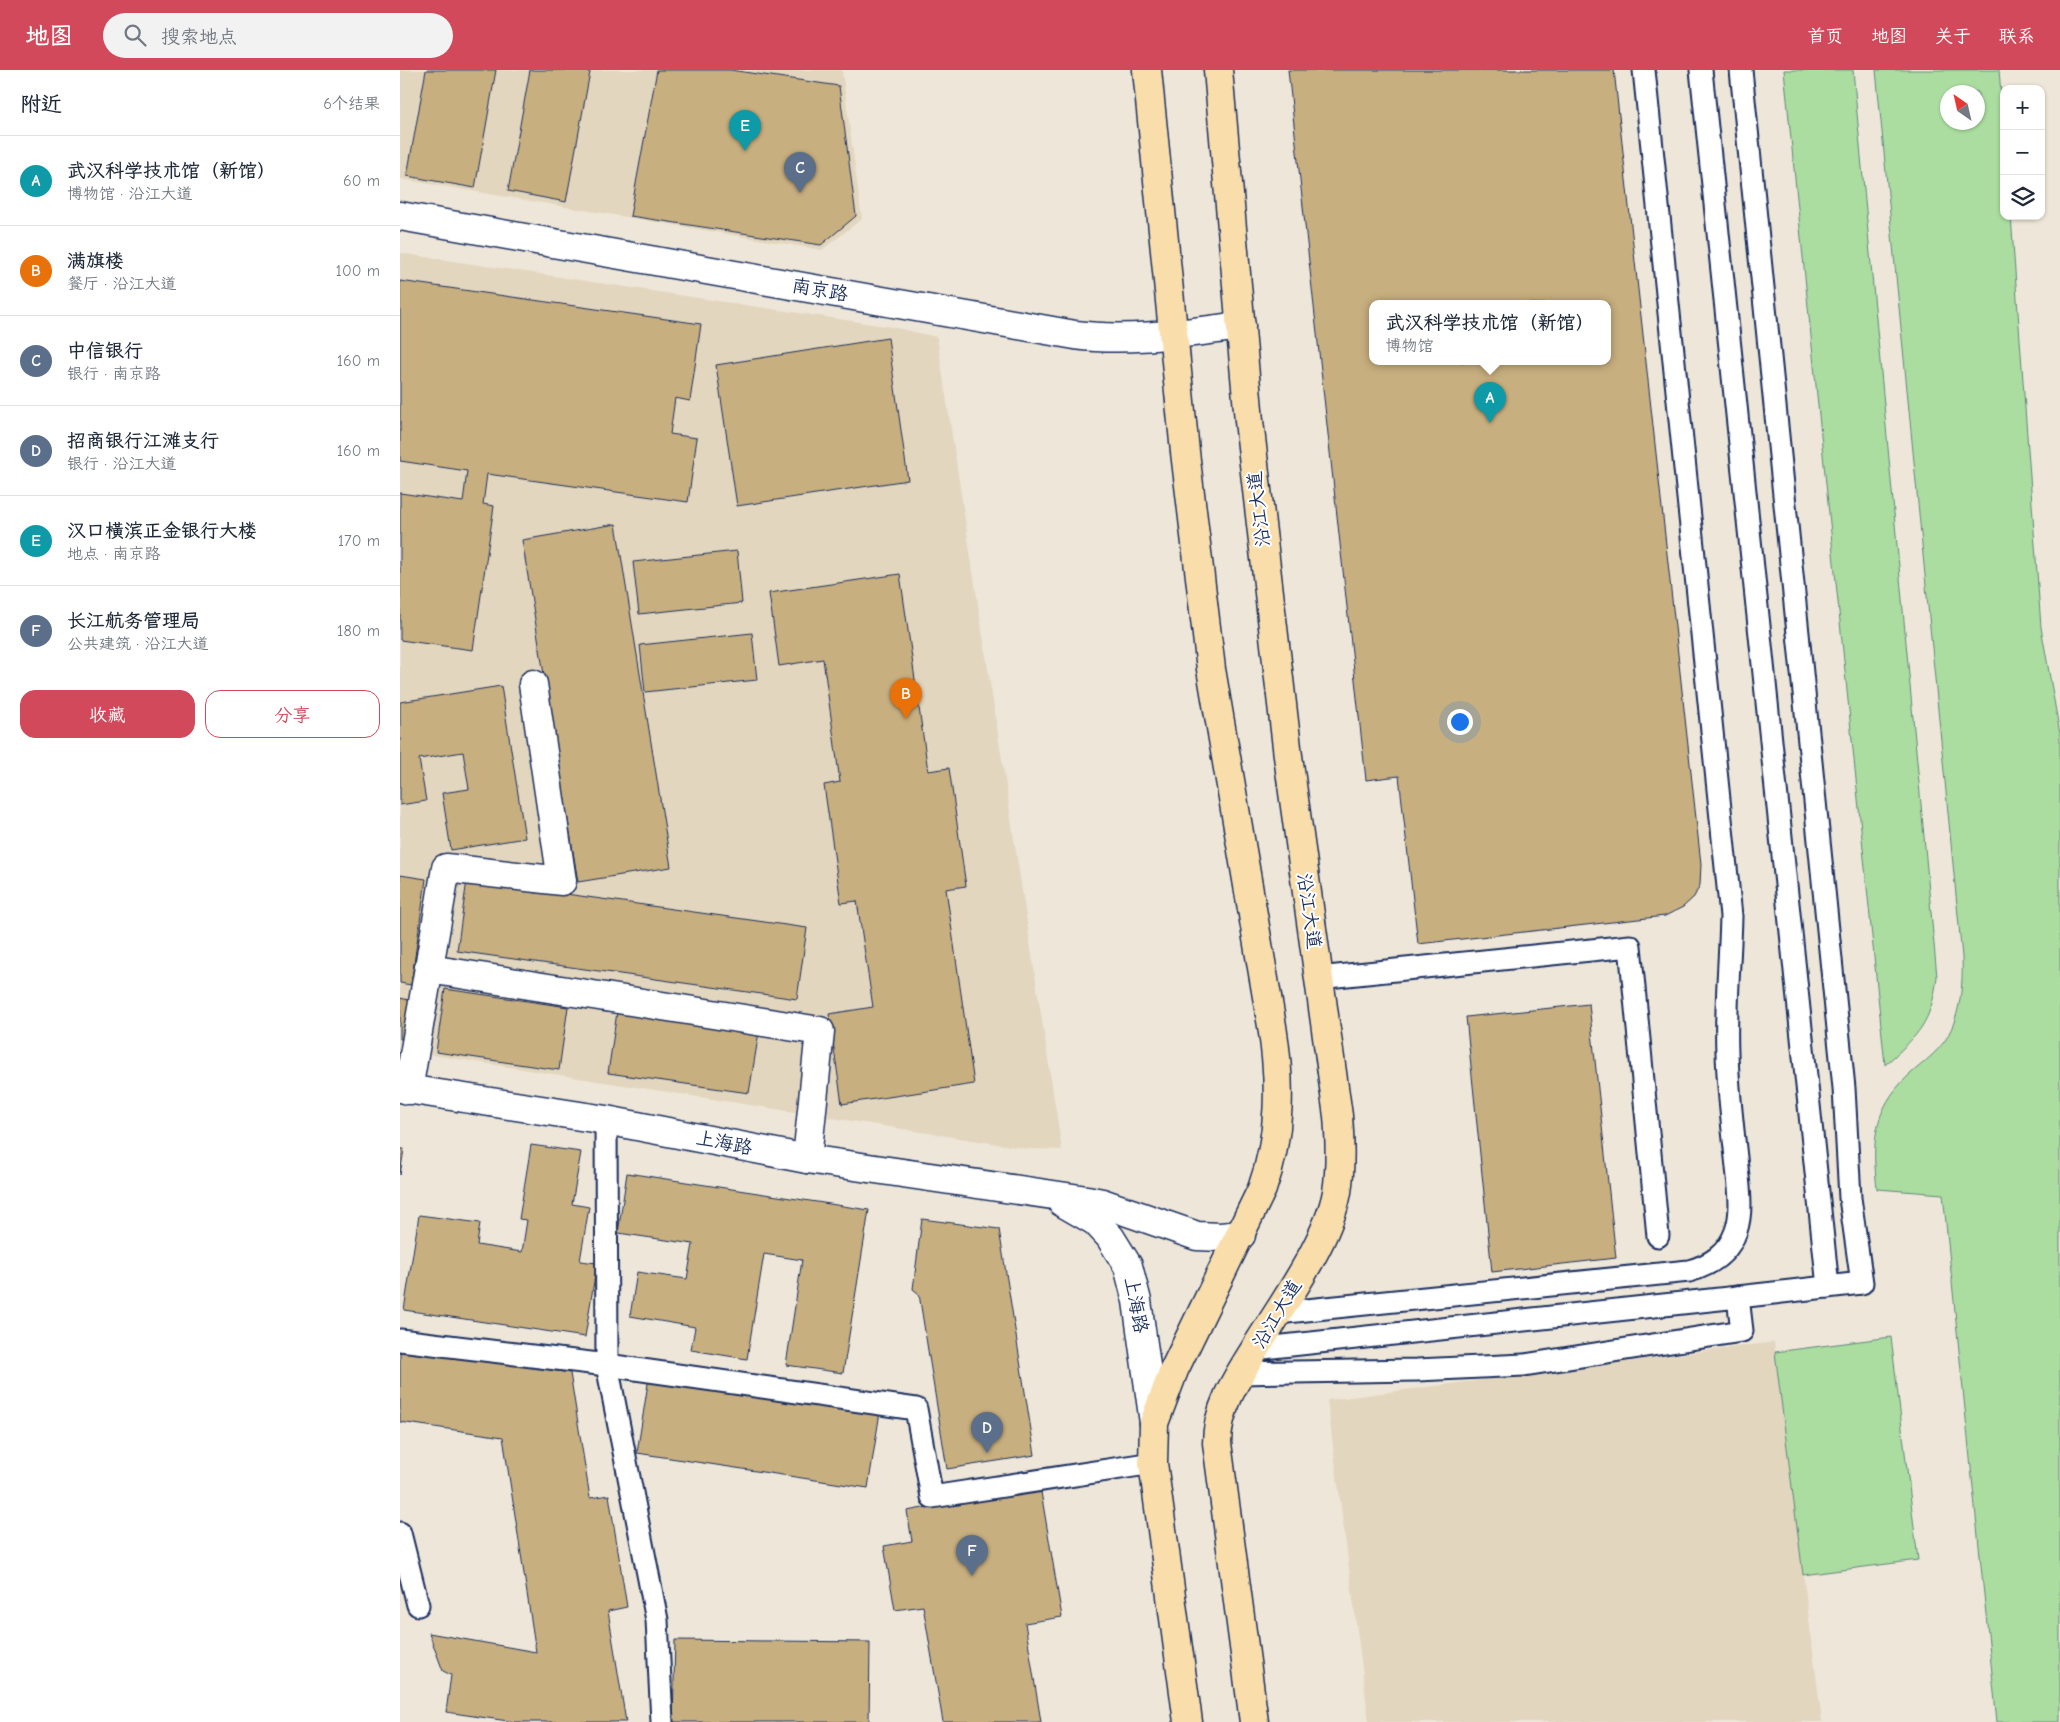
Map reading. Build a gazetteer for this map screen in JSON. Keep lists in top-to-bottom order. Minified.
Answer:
{"streets":{"main road":["沿江大道"],"street":["南京路","上海路"]},"crossings":[["南京路","沿江大道"]],"north":"top left","page":{"header":"地图","search":"搜索地点","nav":["首页","地图","关于","联系"],"heading":["附近","6个结果"],"map_buttons":["+","−"],"pins":["E","C","A","B","D","F"],"list":[{"mark":"A","name":"武汉科学技术馆（新馆）","note":"博物馆 · 沿江大道","value":"60 m"},{"mark":"B","name":"满旗楼","note":"餐厅 · 沿江大道","value":"100 m"},{"mark":"C","name":"中信银行","note":"银行 · 南京路","value":"160 m"},{"mark":"D","name":"招商银行江滩支行","note":"银行 · 沿江大道","value":"160 m"},{"mark":"E","name":"汉口横滨正金银行大楼","note":"地点 · 南京路","value":"170 m"},{"mark":"F","name":"长江航务管理局","note":"公共建筑 · 沿江大道","value":"180 m"}],"popup":["武汉科学技术馆（新馆）","博物馆"],"buttons":["收藏","分享"]}}
